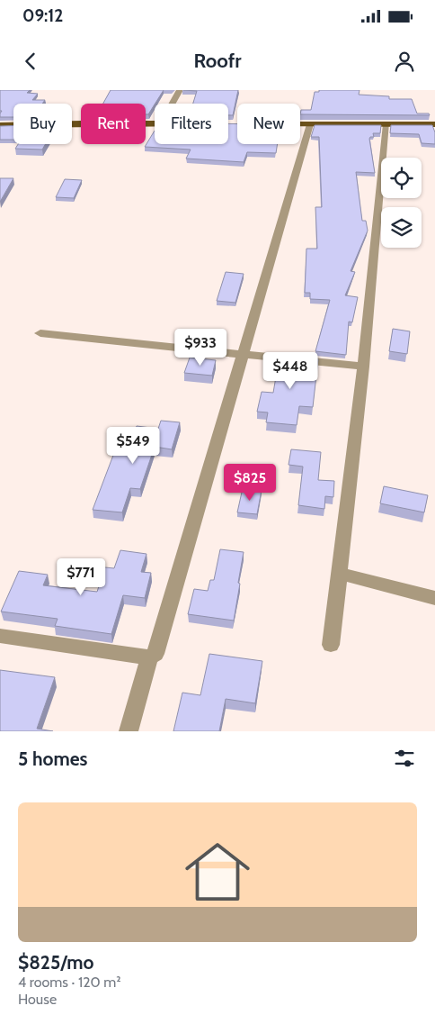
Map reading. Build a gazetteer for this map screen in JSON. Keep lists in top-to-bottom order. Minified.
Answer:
{"page":{"status":"09:12","header":"Roofr","chip":["Buy","Rent","Filters","New"],"price":["$933","$448","$549","$825","$771"],"heading":"5 homes","list":[{"name":"$825/mo","note":"4 rooms · 120 m² · House"}]}}
